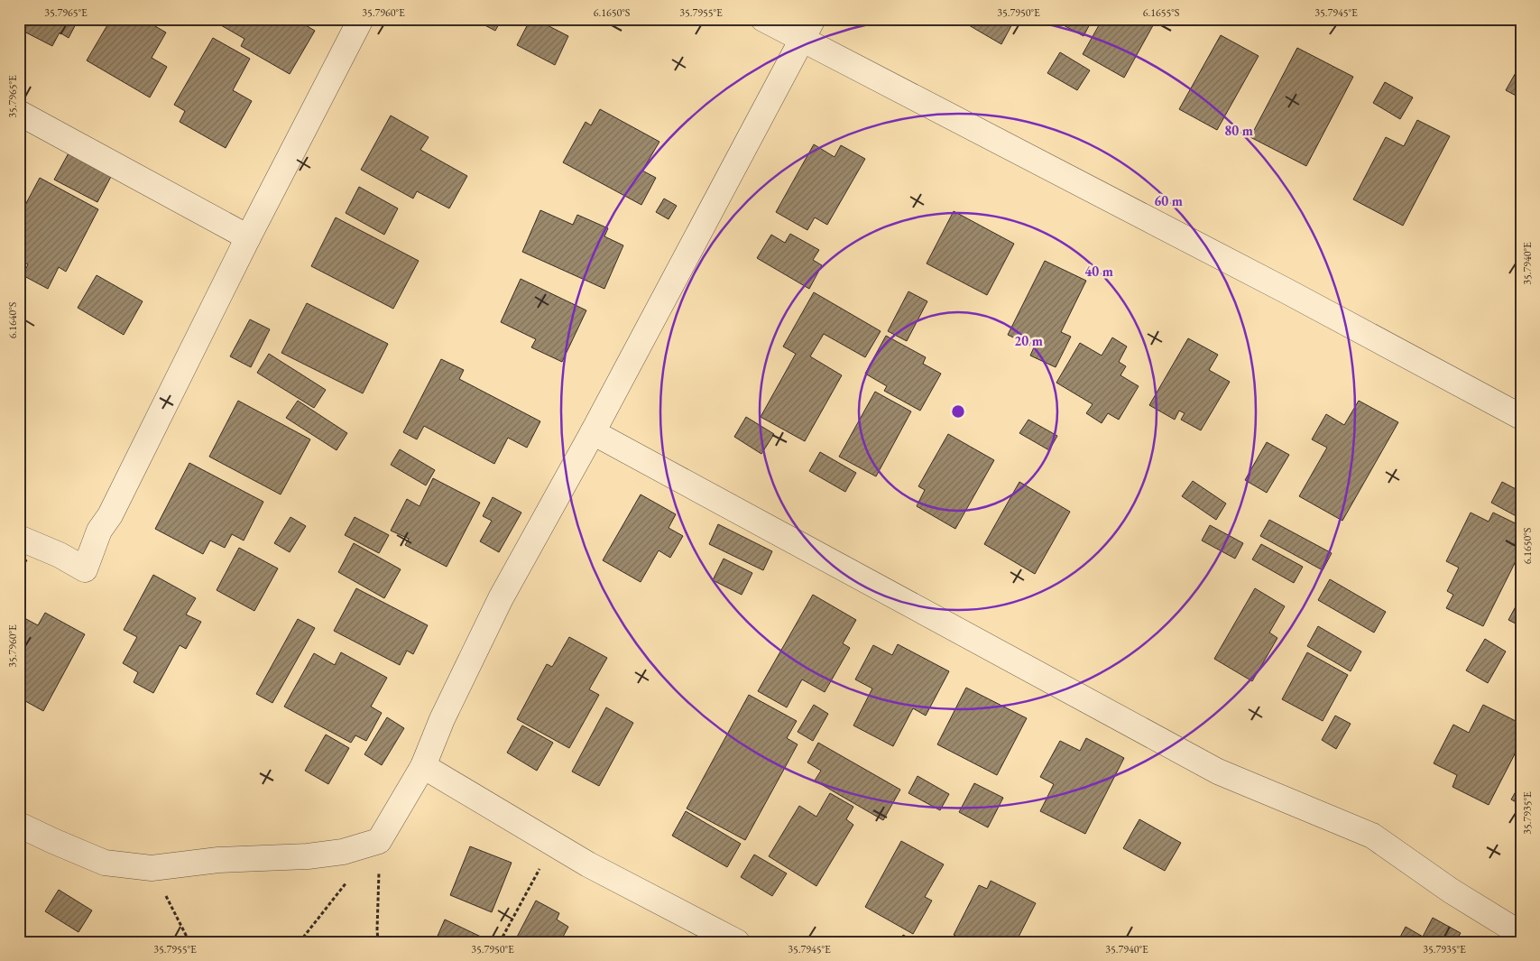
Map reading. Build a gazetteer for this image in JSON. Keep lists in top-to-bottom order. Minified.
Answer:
{"coordinates":["35.7965°E","35.7960°E","6.1650°S","35.7955°E","35.7950°E","6.1655°S","35.7945°E","35.7940°E","6.1640°S","35.7935°E"],"rings":["80 m","60 m","40 m","20 m"]}
